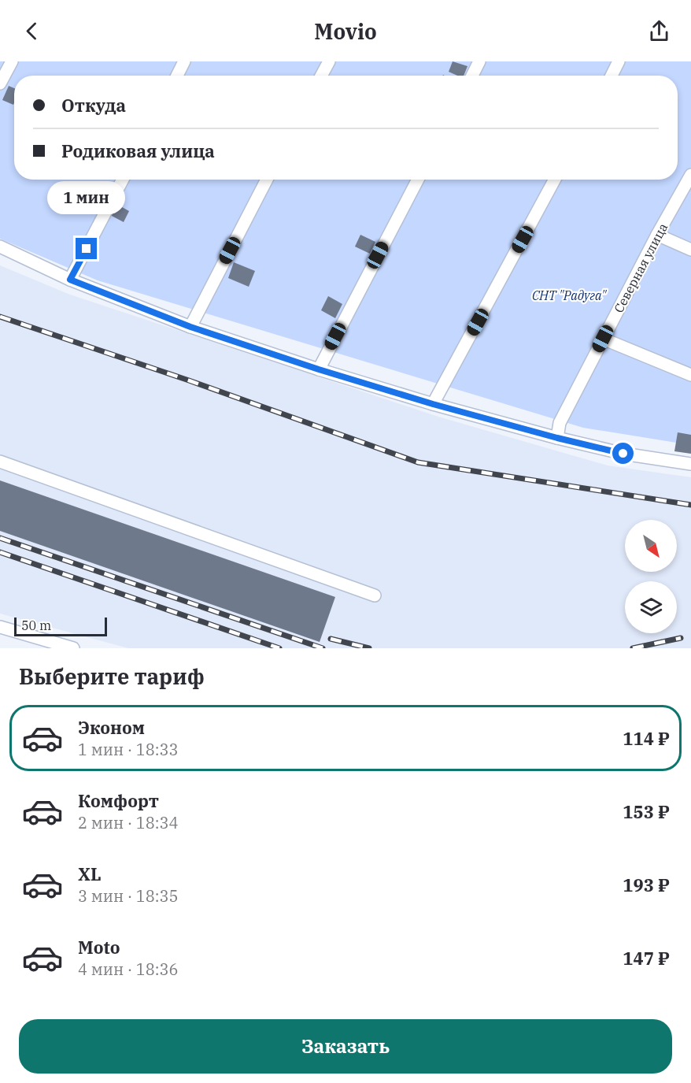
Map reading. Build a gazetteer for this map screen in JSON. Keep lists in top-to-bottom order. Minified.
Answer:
{"streets":{"street":["Северная улица"]},"parks":["СНТ \"Радуга\""],"scale_bar":"50 m","north":"bottom right","page":{"header":"Movio","banner":["Откуда","Родиковая улица"],"bubble":"1 мин","scale":"50 m","heading":"Выберите тариф","list":[{"name":"Эконом","note":"1 мин · 18:33","value":"114 ₽"},{"name":"Комфорт","note":"2 мин · 18:34","value":"153 ₽"},{"name":"XL","note":"3 мин · 18:35","value":"193 ₽"},{"name":"Moto","note":"4 мин · 18:36","value":"147 ₽"}],"buttons":"Заказать"}}
